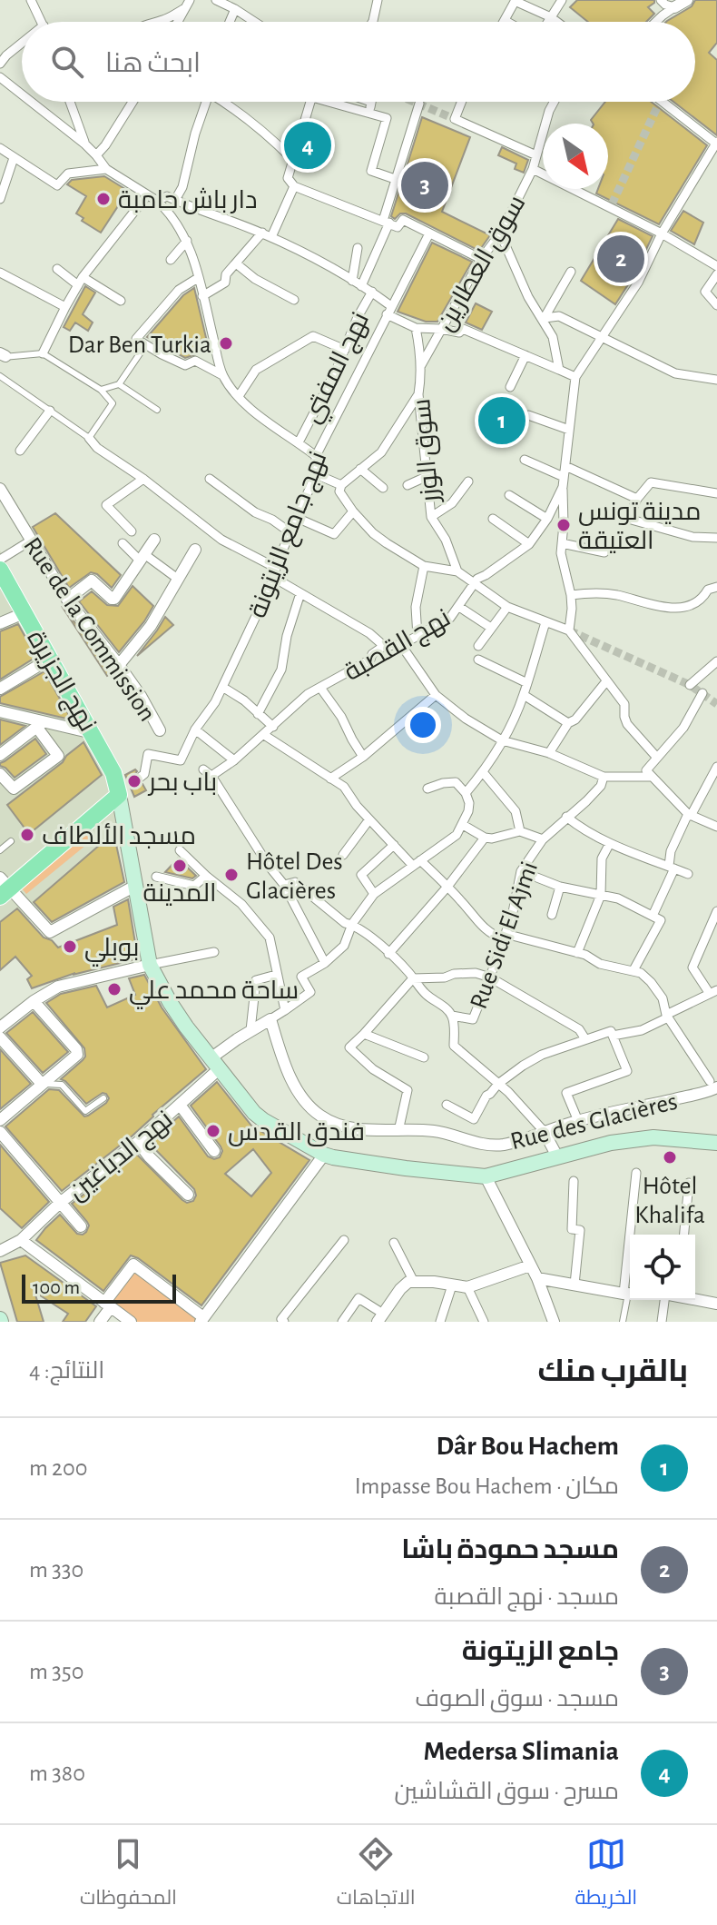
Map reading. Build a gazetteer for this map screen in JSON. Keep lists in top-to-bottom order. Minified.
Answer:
{"streets":{"main road":["نهج الجزيرة"],"street":["سوق العطارين","نهج المفتي","سوق الوزر","نهج جامع الزيتونة","Rue de la Commission","نهج القصبة","Rue Sidi El Ajmi","Rue des Glacières","نهج الدباغين"]},"crossings":[["سوق العطارين","سوق الوزر"],["Rue des Glacières","نهج الدباغين"]],"places":["دار باش حامبة","Dar Ben Turkia","مدينة تونس العتيقة","باب بحر","مسجد الألطاف","المدينة","Hôtel Des Glacières","بوبلي","ساحة محمد علي","فندق القدس","Hôtel Khalifa"],"scale_bar":"100 m","north":"bottom right","page":{"search":"ابحث هنا","pins":["4","3","2","1"],"scale":"100 m","heading":["بالقرب منك","النتائج: 4"],"list":[{"mark":"1","name":"Dâr Bou Hachem","note":"مكان · Impasse Bou Hachem","value":"200 m"},{"mark":"2","name":"مسجد حمودة باشا","note":"مسجد · نهج القصبة","value":"330 m"},{"mark":"3","name":"جامع الزيتونة","note":"مسجد · سوق الصوف","value":"350 m"},{"mark":"4","name":"Medersa Slimania","note":"مسرح · سوق القشاشين","value":"380 m"}],"nav":["الخريطة","الاتجاهات","المحفوظات"]}}
